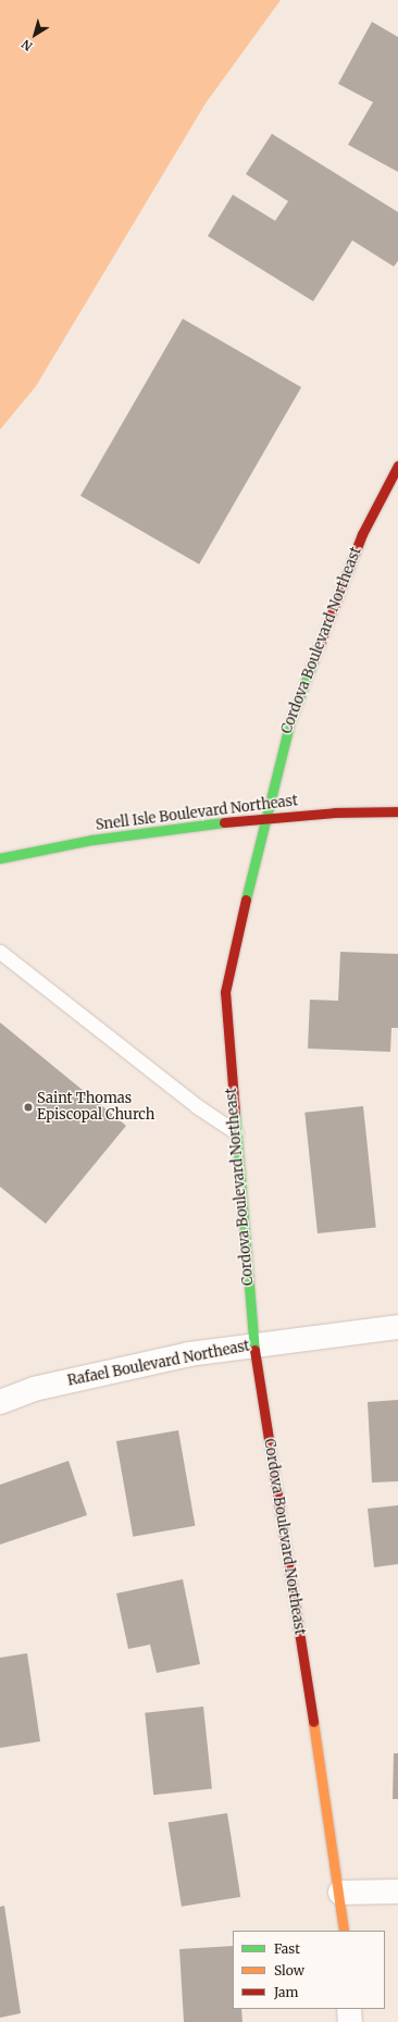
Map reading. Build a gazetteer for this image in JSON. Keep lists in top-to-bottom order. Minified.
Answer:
{"streets":{"street":["Cordova Boulevard Northeast","Snell Isle Boulevard Northeast","Rafael Boulevard Northeast"]},"crossings":[["Cordova Boulevard Northeast","Snell Isle Boulevard Northeast"],["Cordova Boulevard Northeast","Rafael Boulevard Northeast"]],"places":["Saint Thomas Episcopal Church"],"legend":["Fast","Slow","Jam"],"north":"bottom left"}
